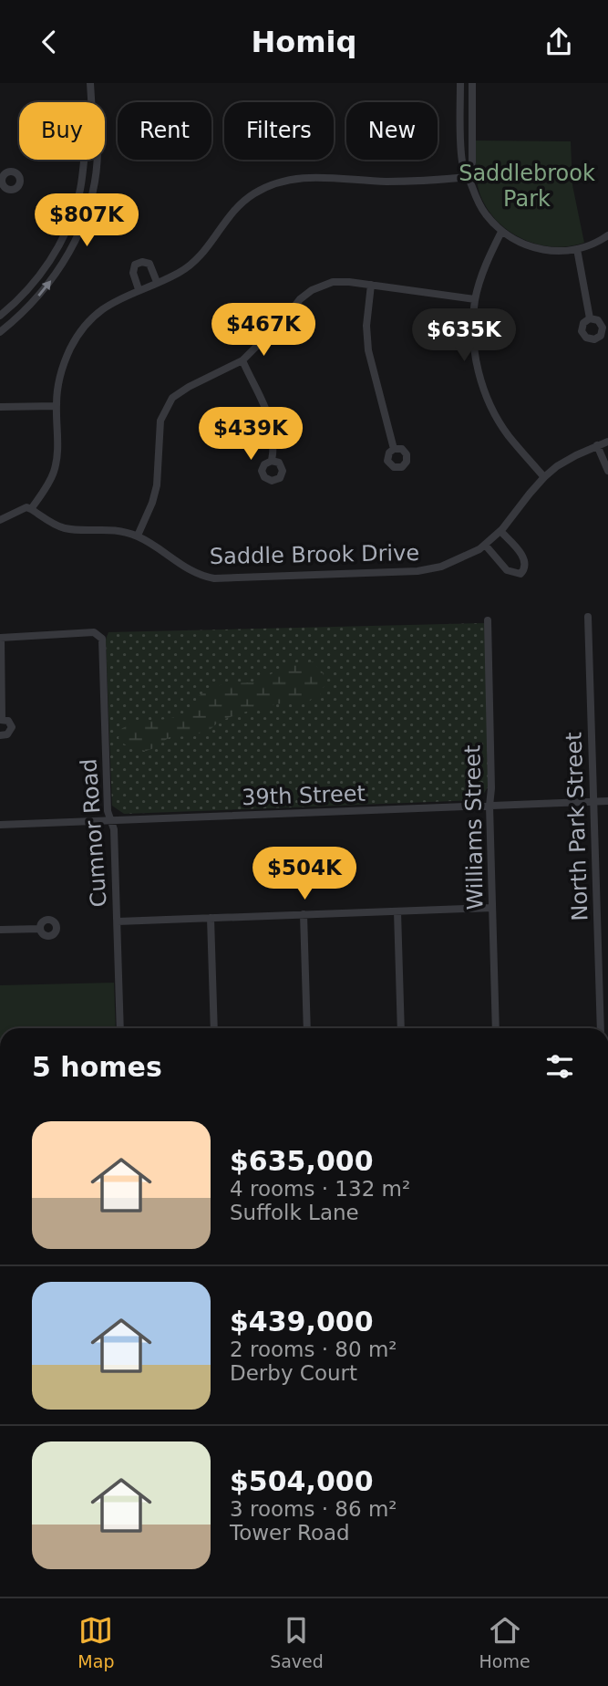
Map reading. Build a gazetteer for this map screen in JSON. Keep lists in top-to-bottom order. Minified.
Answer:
{"streets":{"street":["Saddle Brook Drive","39th Street","North Park Street","Williams Street","Cumnor Road"]},"crossings":[["39th Street","North Park Street"],["39th Street","Williams Street"],["39th Street","Cumnor Road"]],"parks":["Saddlebrook Park"],"page":{"header":"Homiq","chip":["Buy","Rent","Filters","New"],"price":["$807K","$467K","$635K","$439K","$504K"],"heading":"5 homes","list":[{"name":"$635,000","note":"4 rooms · 132 m² · Suffolk Lane"},{"name":"$439,000","note":"2 rooms · 80 m² · Derby Court"},{"name":"$504,000","note":"3 rooms · 86 m² · Tower Road"}],"tabs":["Map","Saved","Home"]}}
